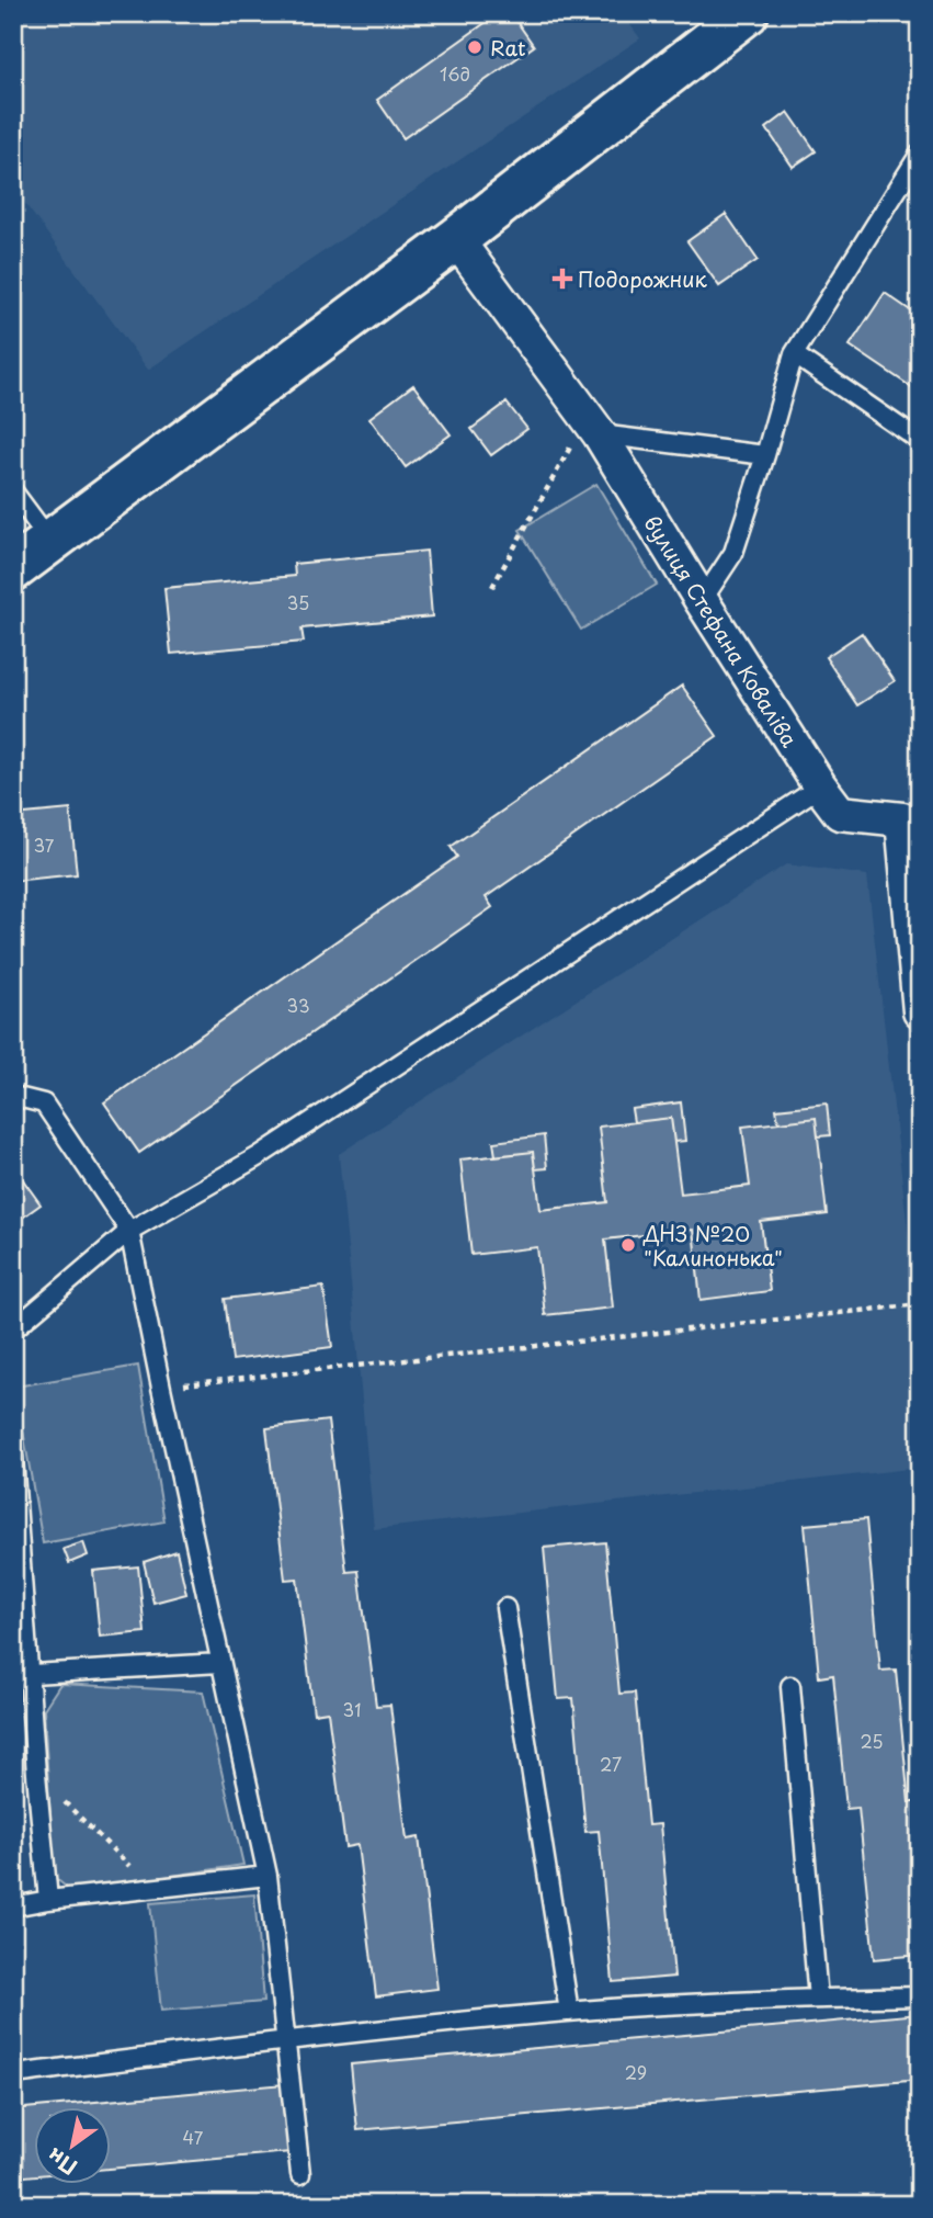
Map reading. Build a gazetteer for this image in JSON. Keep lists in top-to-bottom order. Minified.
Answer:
{"streets":{"street":["вулиця Стефана Коваліва"]},"places":{"other":["Rat","ДНЗ №20 \"Калинонька\""],"health":["Подорожник"]},"house_numbers":["16д","35","37","33","31","25","27","29","47"],"north":"bottom left"}
